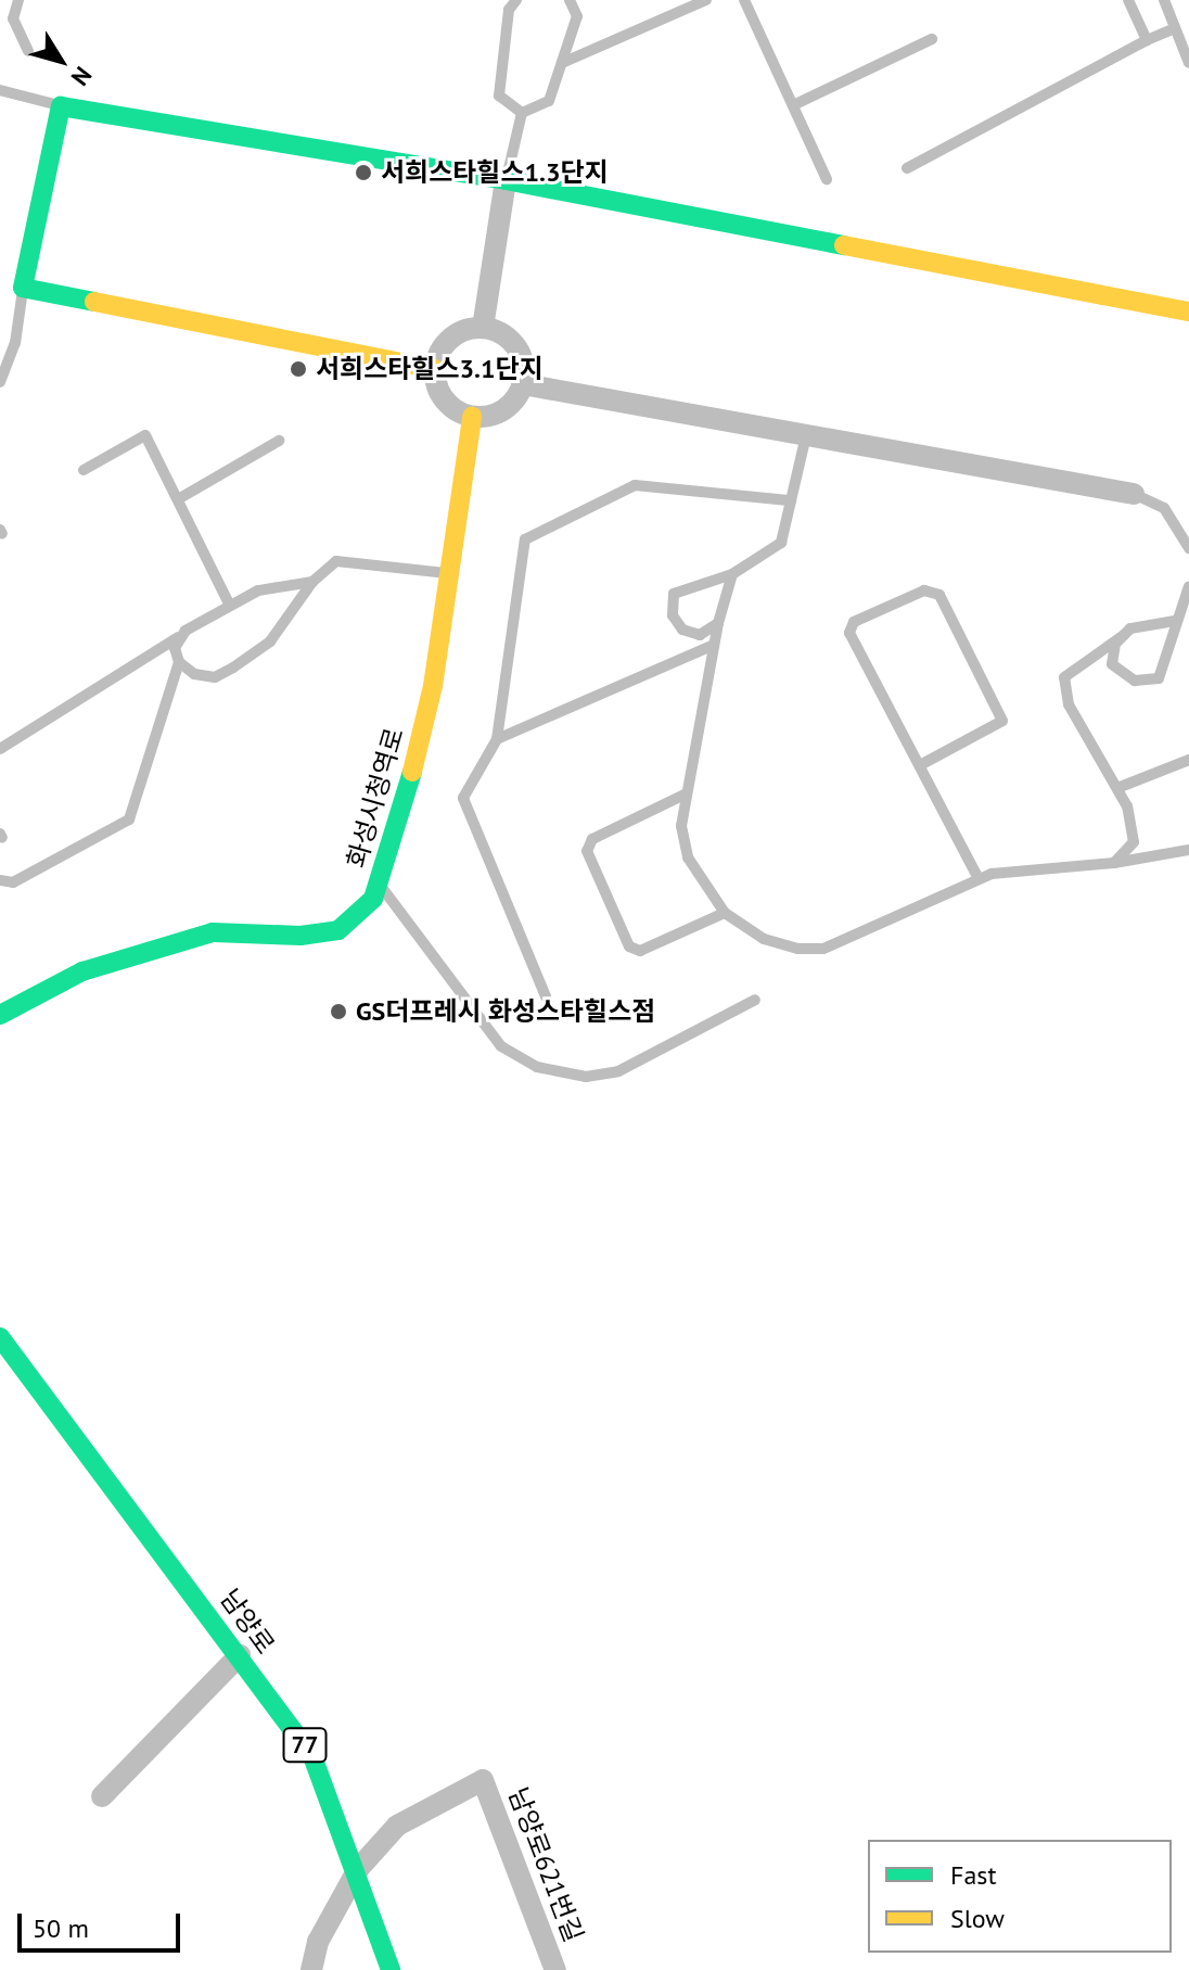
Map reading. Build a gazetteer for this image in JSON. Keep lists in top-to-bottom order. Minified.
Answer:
{"streets":{"street":["화성시청역로","남양로","77","남양로621번길"]},"crossings":[["남양로","남양로621번길"]],"places":["서희스타힐스1.3단지","서희스타힐스3.1단지","GS더프레시 화성스타힐스점"],"legend":["Fast","Slow"],"scale_bar":"50 m","north":"bottom right"}
